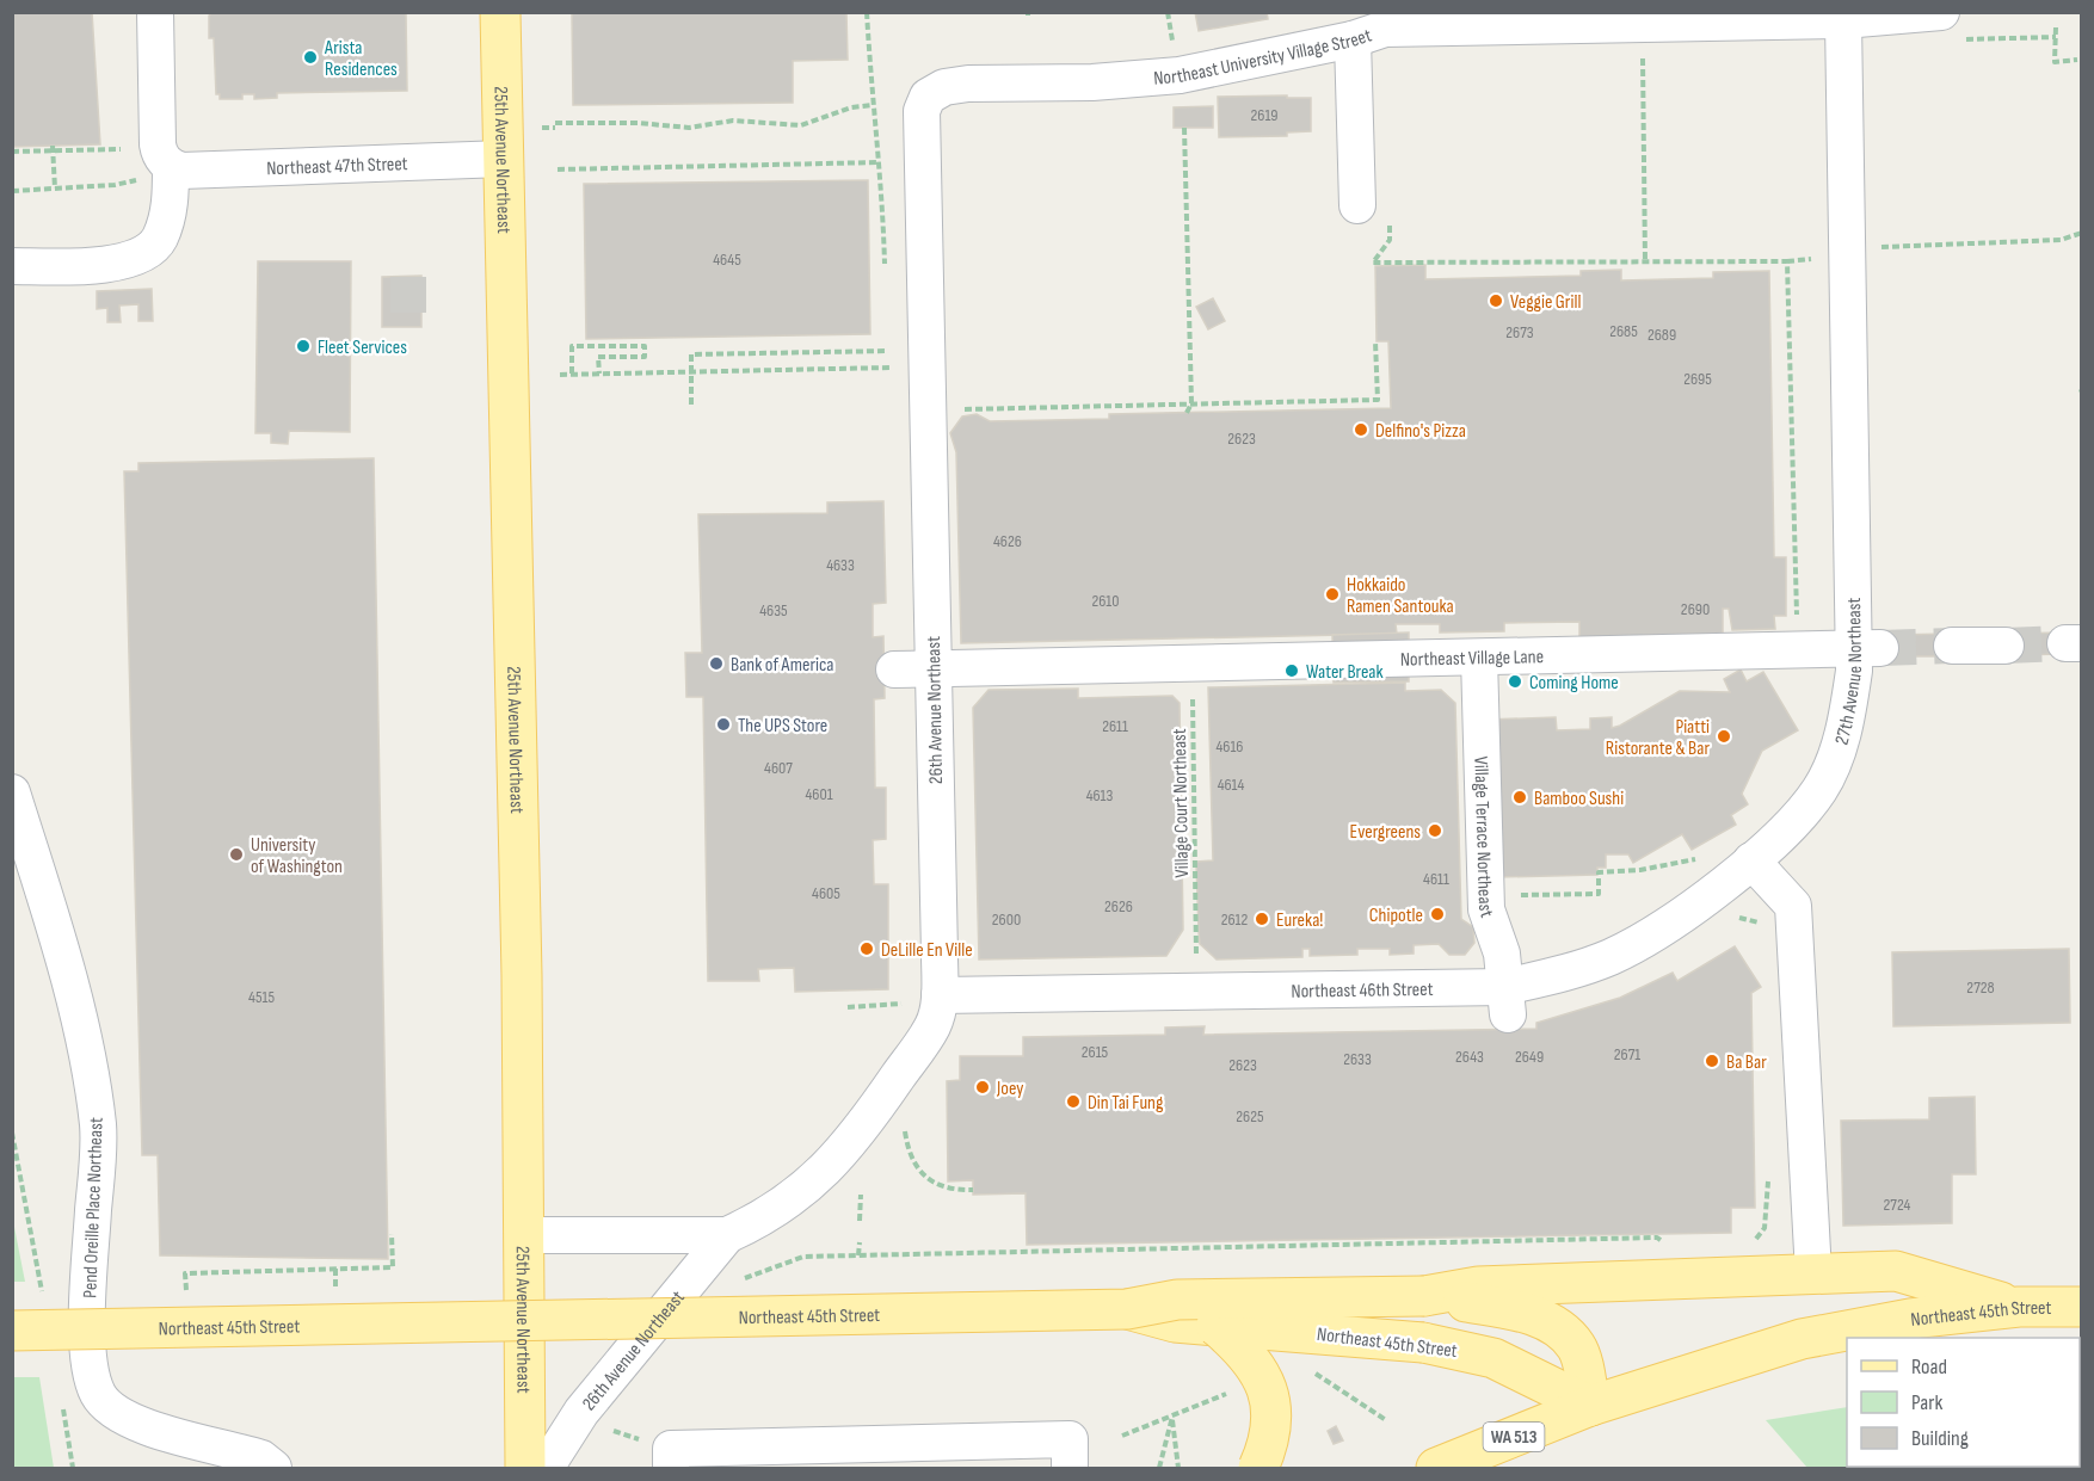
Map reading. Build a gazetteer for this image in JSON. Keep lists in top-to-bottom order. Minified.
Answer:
{"streets":{"main road":["25th Avenue Northeast","Northeast 45th Street","WA 513"],"street":["Northeast University Village Street","Northeast 47th Street","Northeast Village Lane","27th Avenue Northeast","26th Avenue Northeast","Village Terrace Northeast","Northeast 46th Street","Pend Oreille Place Northeast"],"path":["Village Court Northeast"]},"crossings":[["Northeast University Village Street","27th Avenue Northeast"],["Northeast University Village Street","26th Avenue Northeast"],["25th Avenue Northeast","Northeast 47th Street"],["25th Avenue Northeast","26th Avenue Northeast"],["Northeast Village Lane","27th Avenue Northeast"],["Northeast Village Lane","26th Avenue Northeast"],["Northeast Village Lane","Village Court Northeast"],["Northeast Village Lane","Village Terrace Northeast"],["27th Avenue Northeast","Northeast 46th Street"],["26th Avenue Northeast","Northeast 46th Street"],["Village Terrace Northeast","Northeast 46th Street"],["Northeast 45th Street","WA 513"]],"places":["Arista Residences","Veggie Grill","Fleet Services","Delfino's Pizza","Hokkaido Ramen Santouka","Bank of America","Water Break","Coming Home","The UPS Store","Piatti Ristorante & Bar","Bamboo Sushi","Evergreens","University of Washington","Chipotle","Eureka!","DeLille En Ville","Ba Bar","Joey","Din Tai Fung"],"house_numbers":["2619","4645","2685","2673","2689","2695","2623","4626","4633","2610","2690","4635","2611","4616","4607","4614","4601","4613","4611","4605","2626","2600","2612","2728","4515","2615","2671","2643","2649","2633","2623","2625","2724"],"legend":["Road","Park","Building"]}
